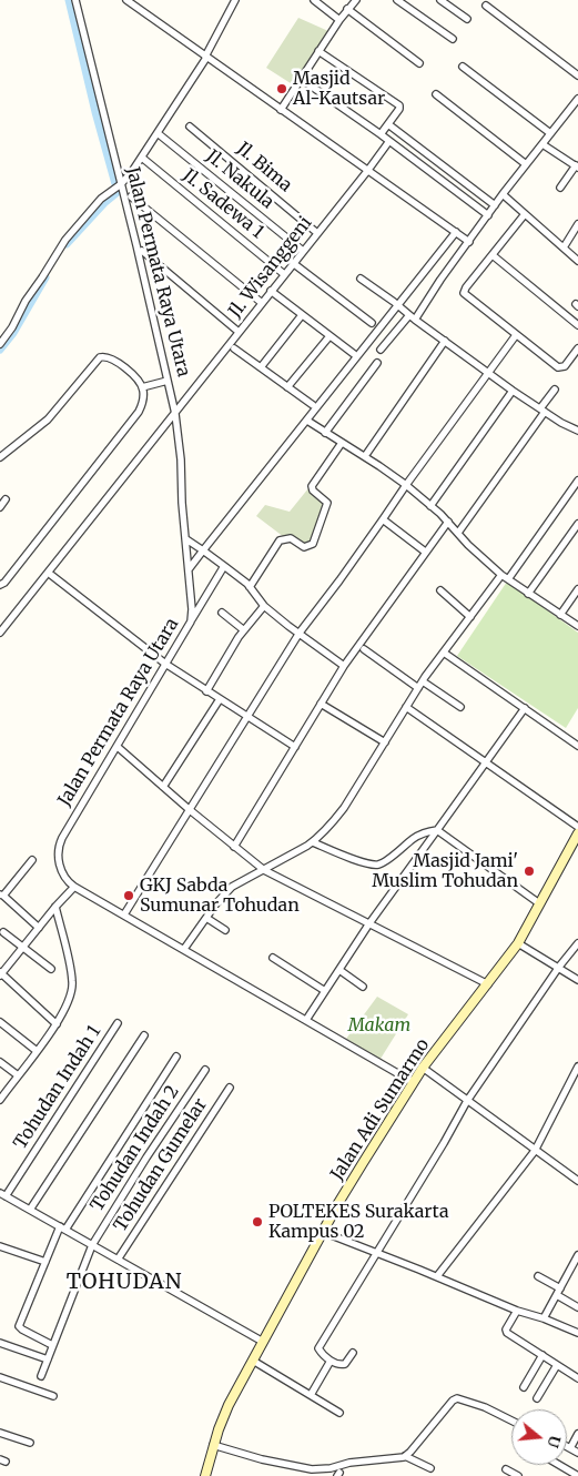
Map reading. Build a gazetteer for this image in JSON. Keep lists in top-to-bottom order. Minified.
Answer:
{"streets":{"main road":["Jalan Adi Sumarmo"],"street":["Jl. Bima","Jl. Nakula","Jl. Sadewa 1","Jl. Wisanggeni","Jalan Permata Raya Utara","Tohudan Indah 1","Tohudan Indah 2","Tohudan Gumelar"]},"crossings":[["Jl. Bima","Jl. Wisanggeni"],["Jl. Nakula","Jl. Wisanggeni"],["Jl. Sadewa 1","Jl. Wisanggeni"],["Jl. Wisanggeni","Jalan Permata Raya Utara"],["Jalan Permata Raya Utara","Jalan Adi Sumarmo"]],"districts":["TOHUDAN"],"parks":["Makam"],"places":["Masjid Al-Kautsar","Masjid Jami' Muslim Tohudan","GKJ Sabda Sumunar Tohudan","POLTEKES Surakarta Kampus 02"],"north":"right"}
